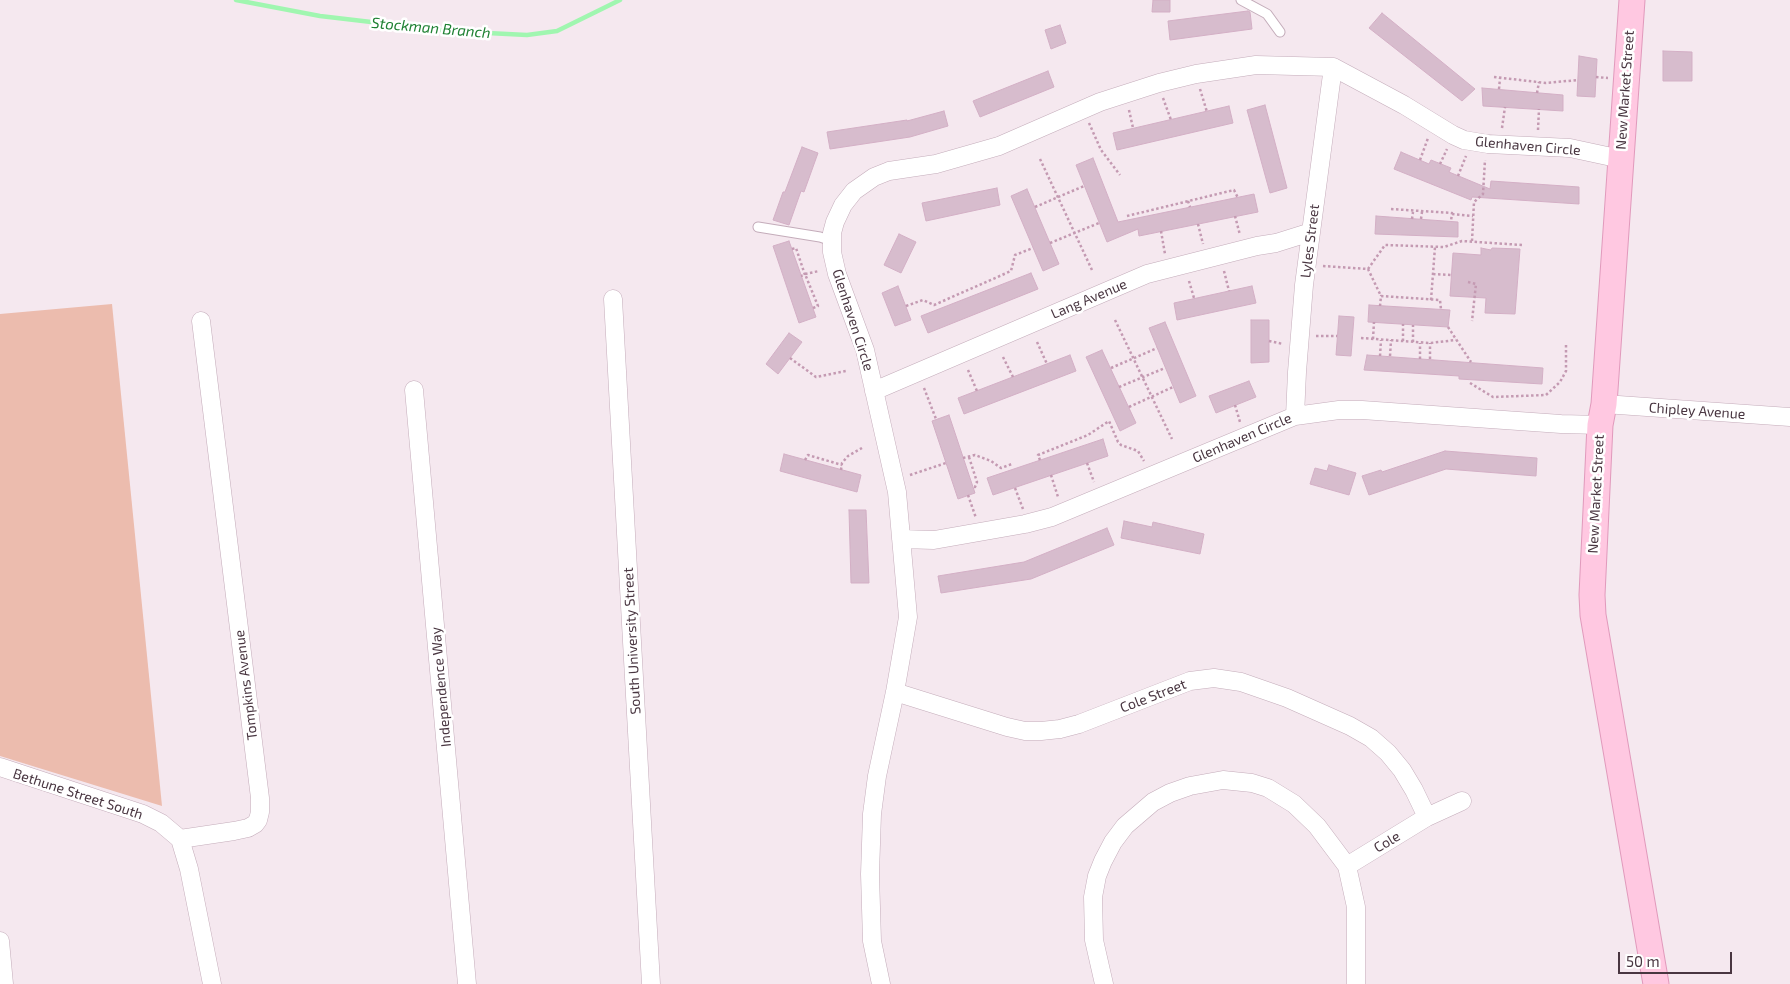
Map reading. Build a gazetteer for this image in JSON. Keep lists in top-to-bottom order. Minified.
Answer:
{"streets":{"street":["New Market Street","Glenhaven Circle","Lyles Street","Lang Avenue","Chipley Avenue","South University Street","Tompkins Avenue","Independence Way","Cole Street","Bethune Street South","Cole"]},"crossings":[["New Market Street","Glenhaven Circle"],["New Market Street","Chipley Avenue"],["Glenhaven Circle","Lyles Street"],["Glenhaven Circle","Lang Avenue"],["Glenhaven Circle","Chipley Avenue"],["Lyles Street","Lang Avenue"],["Tompkins Avenue","Bethune Street South"],["Cole Street","Cole"]],"water":["Stockman Branch"],"scale_bar":"50 m"}
